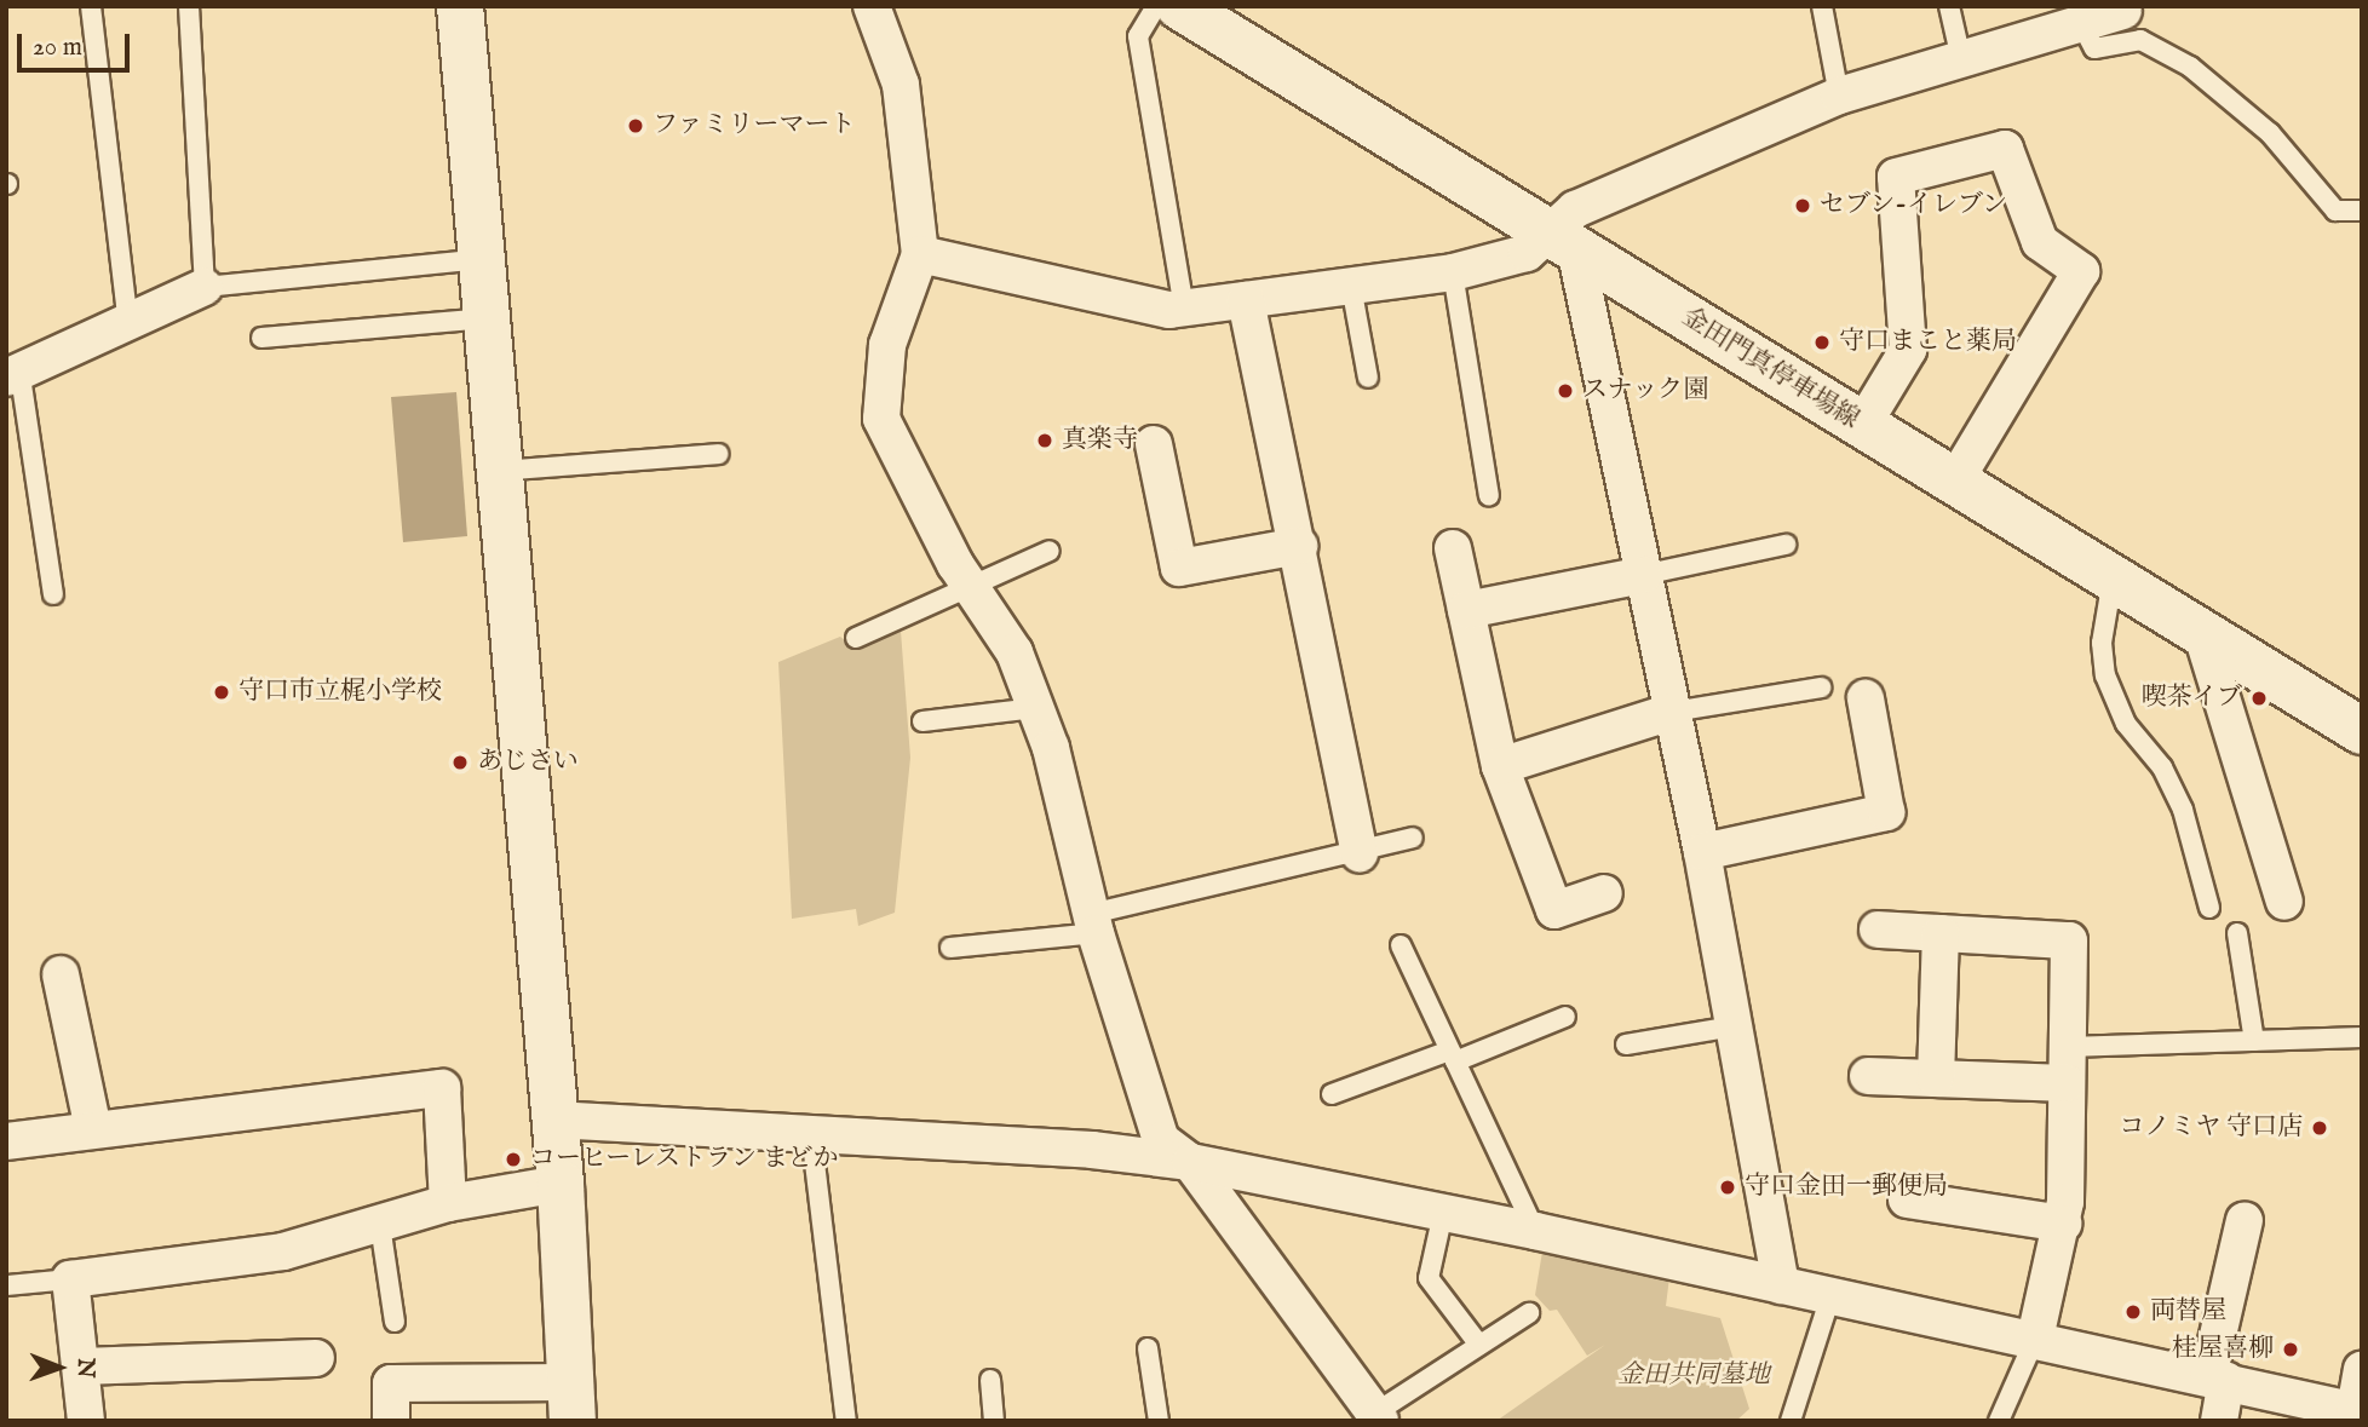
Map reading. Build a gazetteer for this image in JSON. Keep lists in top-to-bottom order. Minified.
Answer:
{"streets":{"street":["金田門真停車場線"]},"parks":["金田共同墓地"],"places":["ファミリーマート","セブン-イレブン","守口まこと薬局","スナック園","真楽寺","守口市立梶小学校","喫茶イブ","あじさい","コノミヤ 守口店","コーヒーレストラン まどか","守口金田一郵便局","両替屋","桂屋喜柳"],"scale_bar":"20 m","north":"right"}
